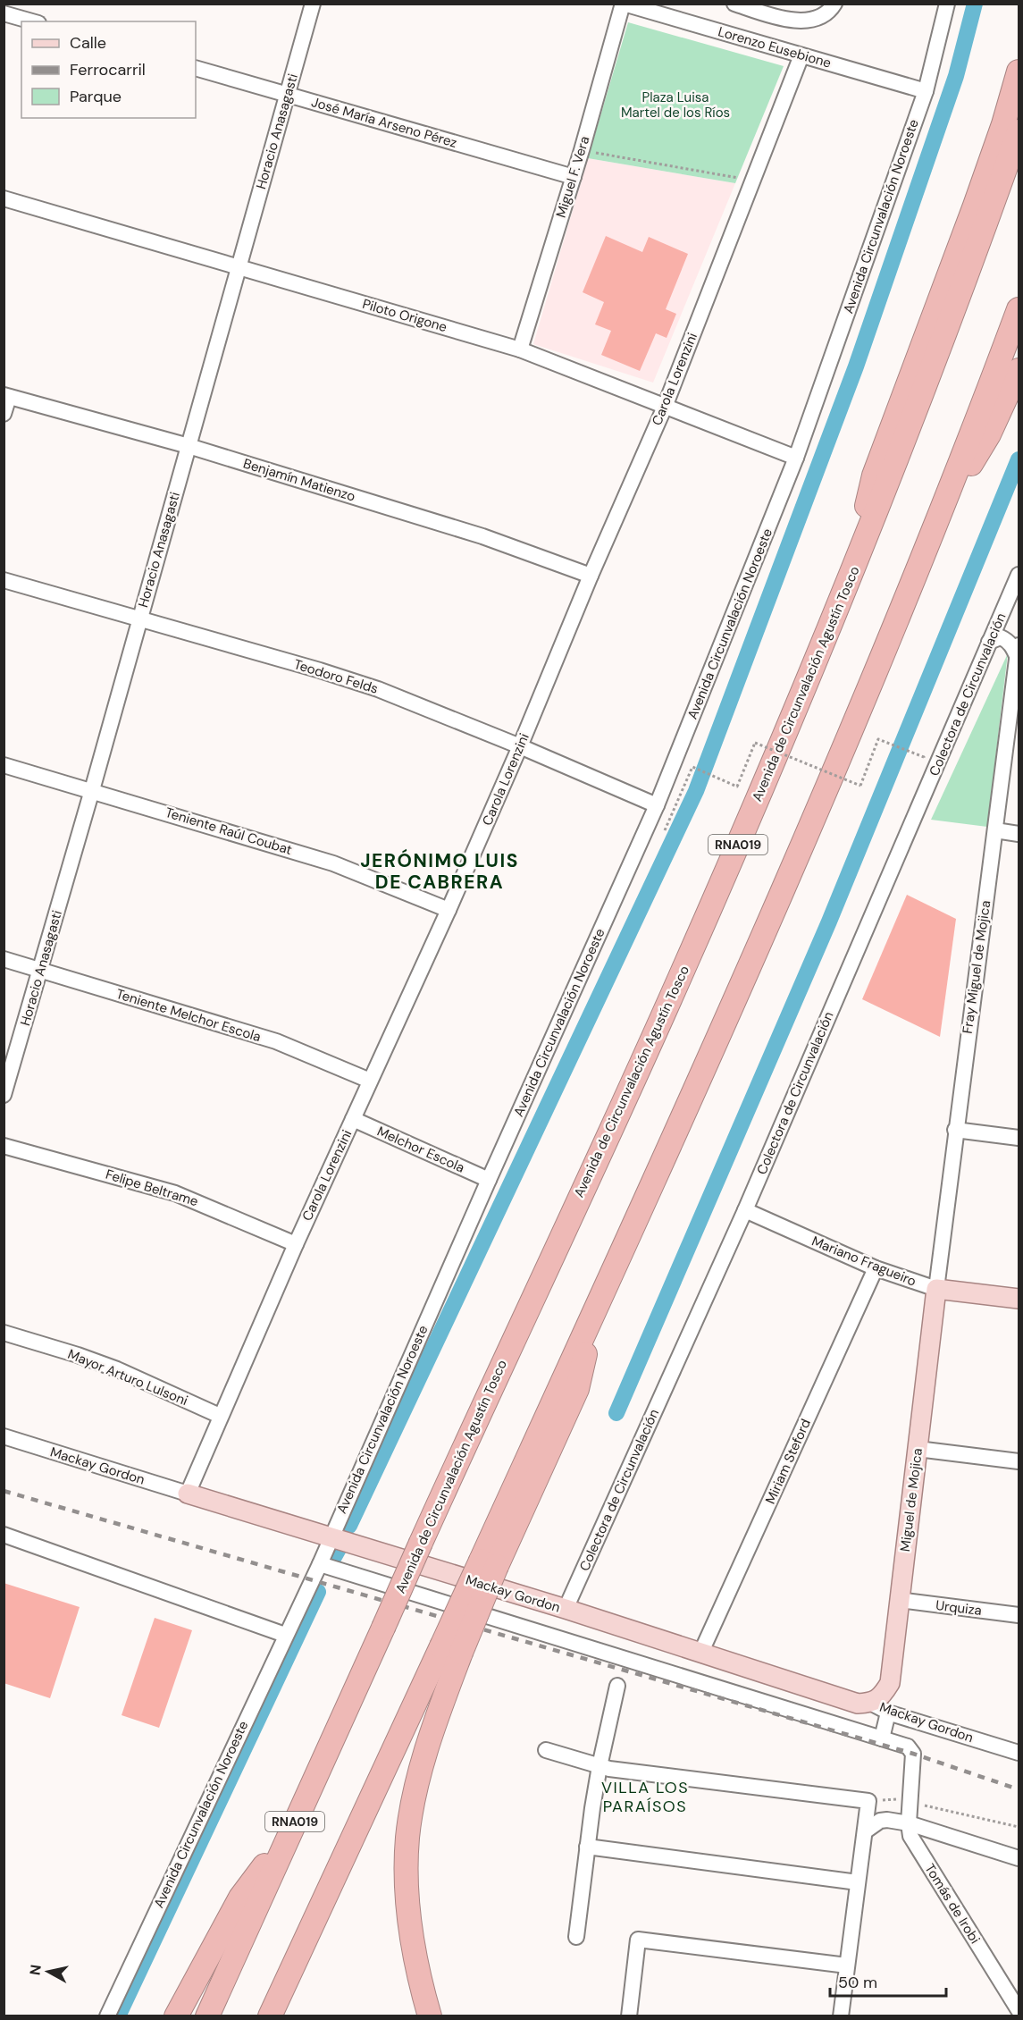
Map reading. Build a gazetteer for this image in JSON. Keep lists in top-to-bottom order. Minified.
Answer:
{"streets":{"highway":["Avenida de Circunvalación Agustín Tosco","RNA019"],"main road":["Mariano Fragueiro","Mackay Gordon","Miguel de Mojica"],"street":["Lorenzo Eusebione","José María Arseno Pérez","Horacio Anasagasti","Miguel F. Vera","Avenida Circunvalación Noroeste","Piloto Origone","Carola Lorenzini","Benjamín Matienzo","Teodoro Felds","Colectora de Circunvalación","Teniente Raúl Coubat","Fray Miguel de Mojica","Teniente Melchor Escola","Melchor Escola","Felipe Beltrame","Mayor Arturo Lulsoni","Miriam Steford","Urquiza","Tomás de Irobi"]},"crossings":[["Lorenzo Eusebione","Miguel F. Vera"],["Lorenzo Eusebione","Avenida Circunvalación Noroeste"],["Lorenzo Eusebione","Carola Lorenzini"],["José María Arseno Pérez","Horacio Anasagasti"],["José María Arseno Pérez","Miguel F. Vera"],["Horacio Anasagasti","Piloto Origone"],["Horacio Anasagasti","Benjamín Matienzo"],["Horacio Anasagasti","Teodoro Felds"],["Horacio Anasagasti","Teniente Raúl Coubat"],["Horacio Anasagasti","Teniente Melchor Escola"],["Miguel F. Vera","Piloto Origone"],["Avenida Circunvalación Noroeste","Piloto Origone"],["Avenida Circunvalación Noroeste","Teodoro Felds"],["Avenida Circunvalación Noroeste","Melchor Escola"],["Avenida Circunvalación Noroeste","Mackay Gordon"],["Piloto Origone","Carola Lorenzini"],["Carola Lorenzini","Benjamín Matienzo"],["Carola Lorenzini","Teodoro Felds"],["Carola Lorenzini","Teniente Raúl Coubat"],["Carola Lorenzini","Teniente Melchor Escola"],["Carola Lorenzini","Melchor Escola"],["Carola Lorenzini","Felipe Beltrame"],["Carola Lorenzini","Mayor Arturo Lulsoni"],["Carola Lorenzini","Mackay Gordon"],["Colectora de Circunvalación","Mariano Fragueiro"],["Colectora de Circunvalación","Mackay Gordon"],["Fray Miguel de Mojica","Mariano Fragueiro"],["Fray Miguel de Mojica","Miguel de Mojica"],["Mariano Fragueiro","Miriam Steford"],["Mariano Fragueiro","Miguel de Mojica"],["Miriam Steford","Mackay Gordon"],["Mackay Gordon","Miguel de Mojica"],["Miguel de Mojica","Urquiza"]],"districts":["JERÓNIMO LUIS DE CABRERA","VILLA LOS PARAÍSOS"],"parks":["Plaza Luisa Martel de los Ríos"],"legend":["Calle","Ferrocarril","Parque"],"scale_bar":"50 m","north":"left"}
